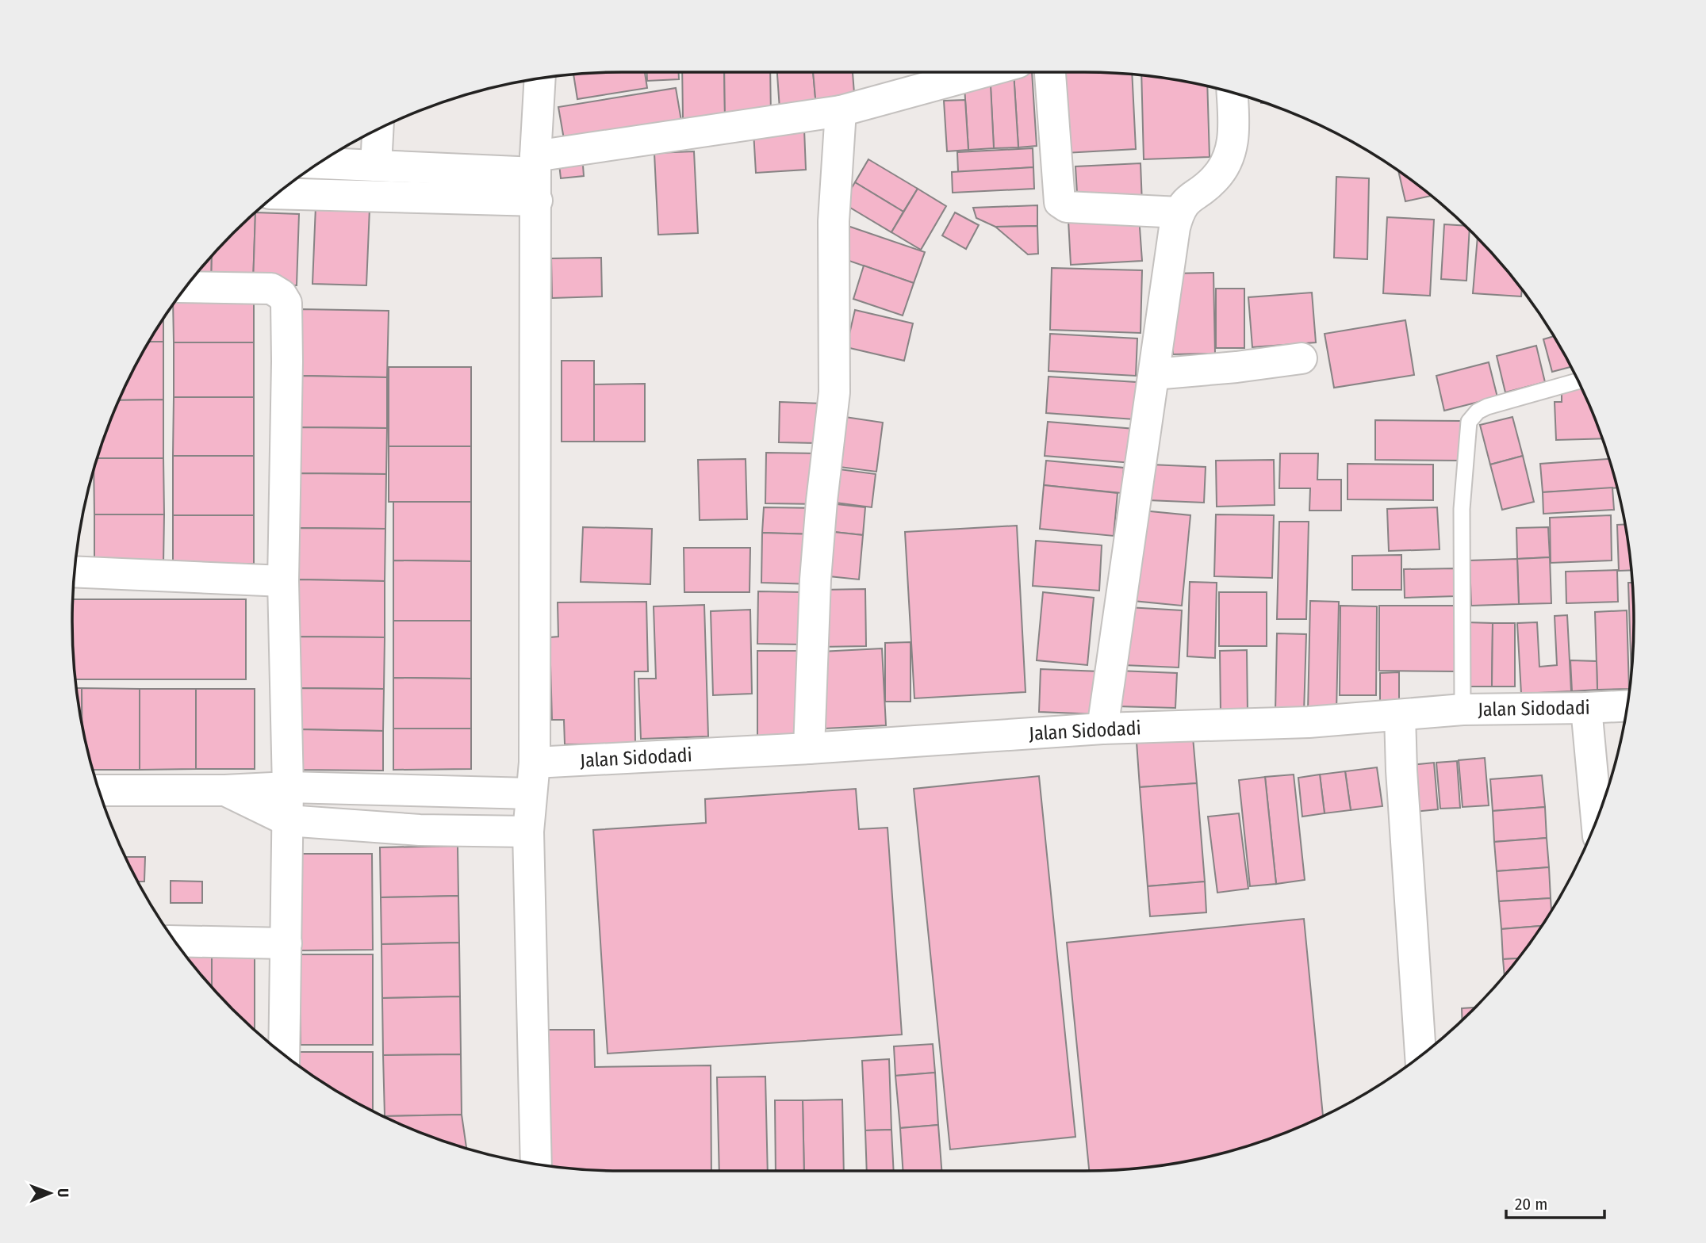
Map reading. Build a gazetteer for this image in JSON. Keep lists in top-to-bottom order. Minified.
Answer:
{"streets":{"street":["Jalan Sidodadi"]},"scale_bar":"20 m","north":"right"}
